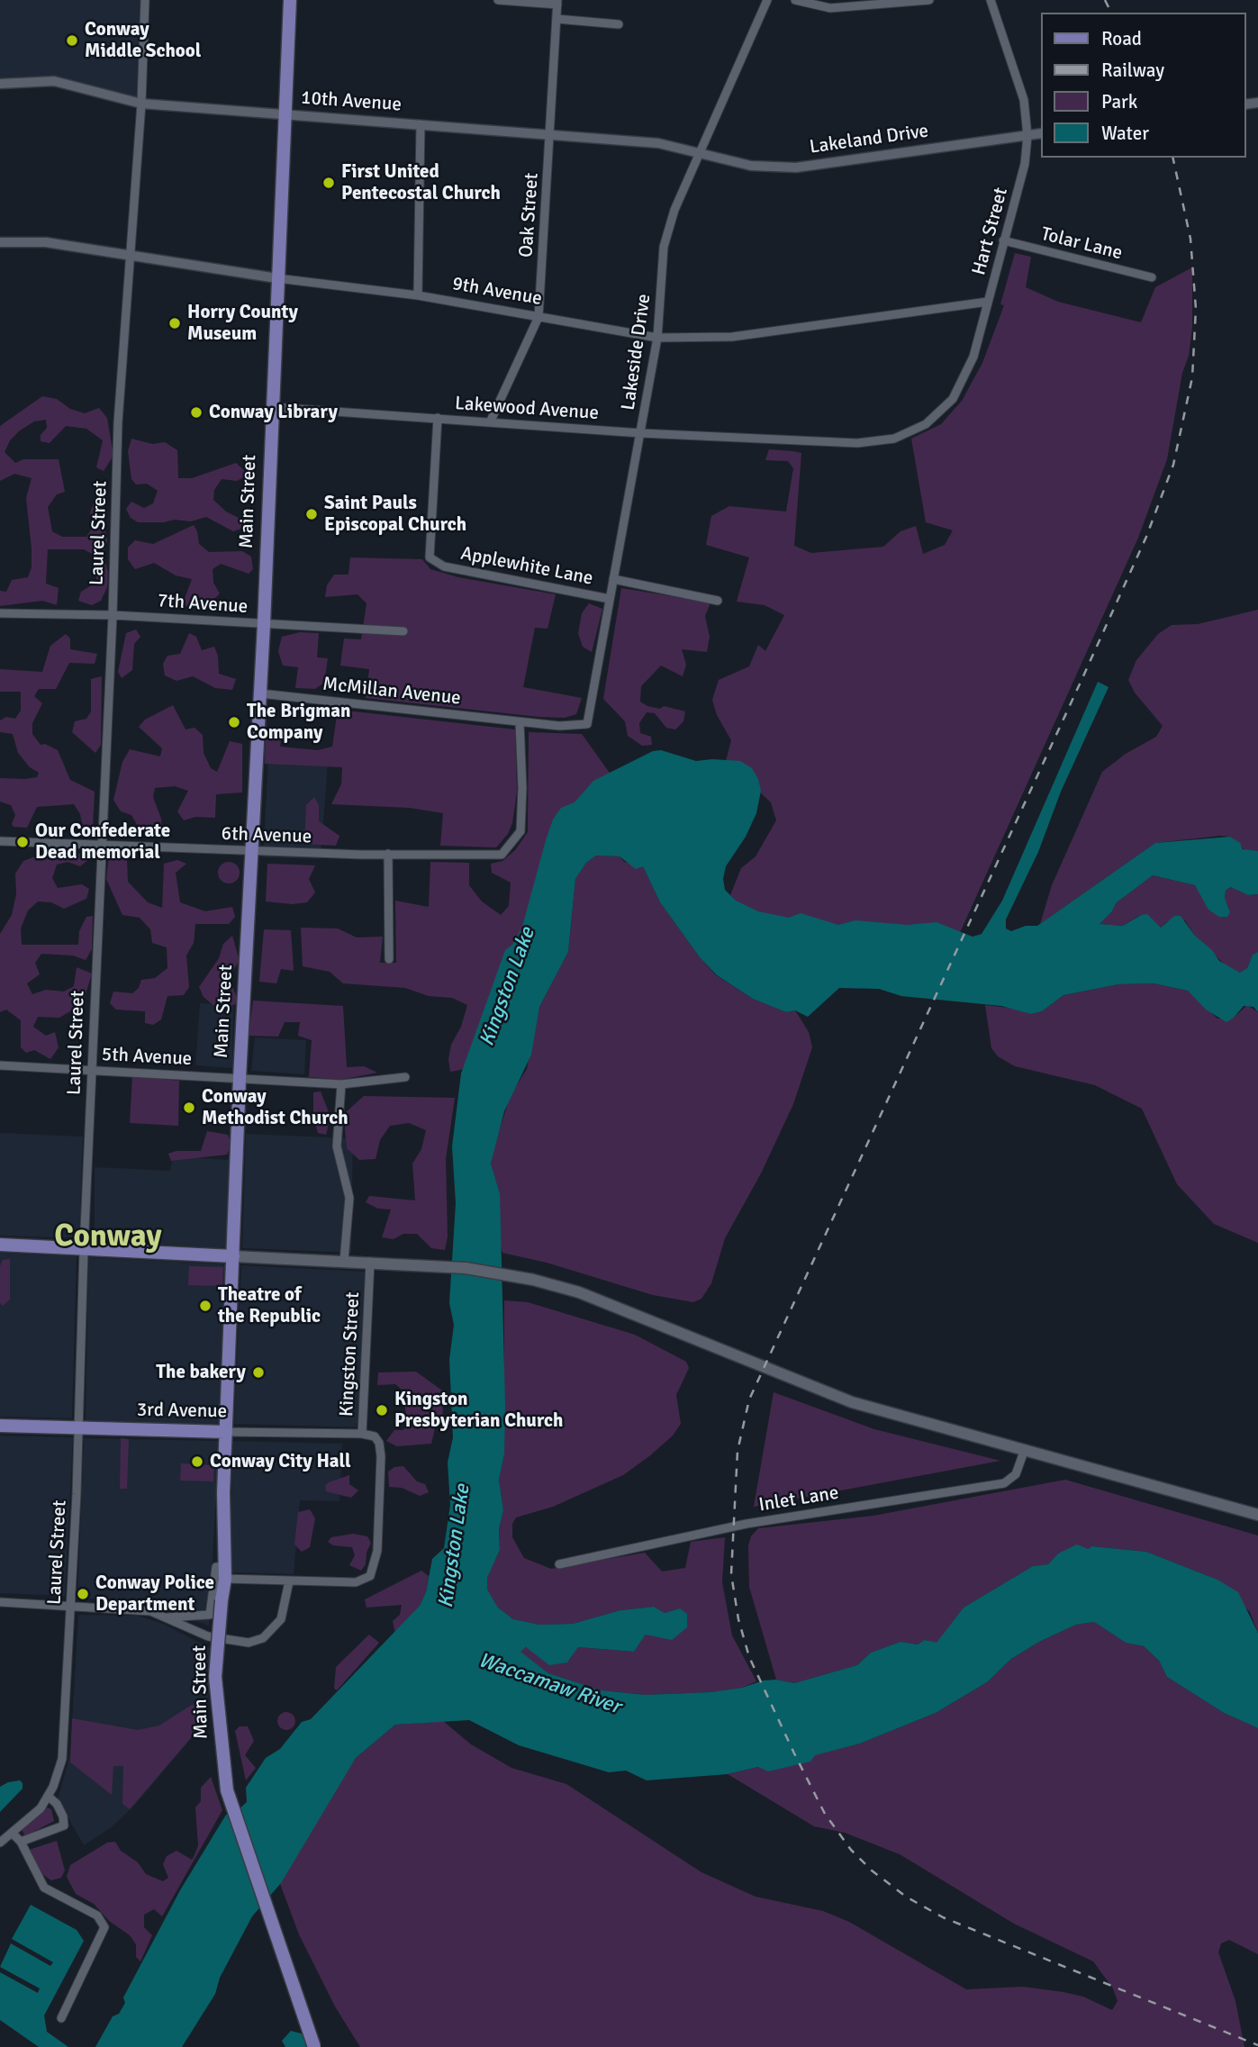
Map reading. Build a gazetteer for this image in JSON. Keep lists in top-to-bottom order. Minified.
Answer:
{"streets":{"main road":["Main Street","3rd Avenue"],"street":["10th Avenue","Lakeland Drive","Oak Street","Hart Street","Tolar Lane","9th Avenue","Lakeside Drive","Lakewood Avenue","Laurel Street","Applewhite Lane","7th Avenue","McMillan Avenue","6th Avenue","5th Avenue","Kingston Street","Inlet Lane"]},"crossings":[["10th Avenue","Lakeland Drive"],["10th Avenue","Oak Street"],["10th Avenue","Lakeside Drive"],["10th Avenue","Main Street"],["10th Avenue","Laurel Street"],["Lakeland Drive","Hart Street"],["Lakeland Drive","Lakeside Drive"],["Oak Street","9th Avenue"],["Oak Street","Lakewood Avenue"],["Hart Street","Tolar Lane"],["Hart Street","9th Avenue"],["Hart Street","Lakewood Avenue"],["9th Avenue","Lakeside Drive"],["9th Avenue","Main Street"],["9th Avenue","Laurel Street"],["Lakeside Drive","Lakewood Avenue"],["Lakeside Drive","Applewhite Lane"],["Lakeside Drive","McMillan Avenue"],["Lakewood Avenue","Main Street"],["Lakewood Avenue","Applewhite Lane"],["Main Street","7th Avenue"],["Main Street","McMillan Avenue"],["Main Street","6th Avenue"],["Main Street","5th Avenue"],["Main Street","3rd Avenue"],["Laurel Street","7th Avenue"],["Laurel Street","6th Avenue"],["Laurel Street","5th Avenue"],["Laurel Street","3rd Avenue"],["McMillan Avenue","6th Avenue"],["Kingston Street","3rd Avenue"]],"districts":["Conway"],"water":["Kingston Lake","Waccamaw River"],"places":["Conway Middle School","First United Pentecostal Church","Horry County Museum","Conway Library","Saint Pauls Episcopal Church","The Brigman Company","Our Confederate Dead memorial","Conway Methodist Church","Theatre of the Republic","The bakery","Kingston Presbyterian Church","Conway City Hall","Conway Police Department"],"legend":["Road","Railway","Park","Water"]}
